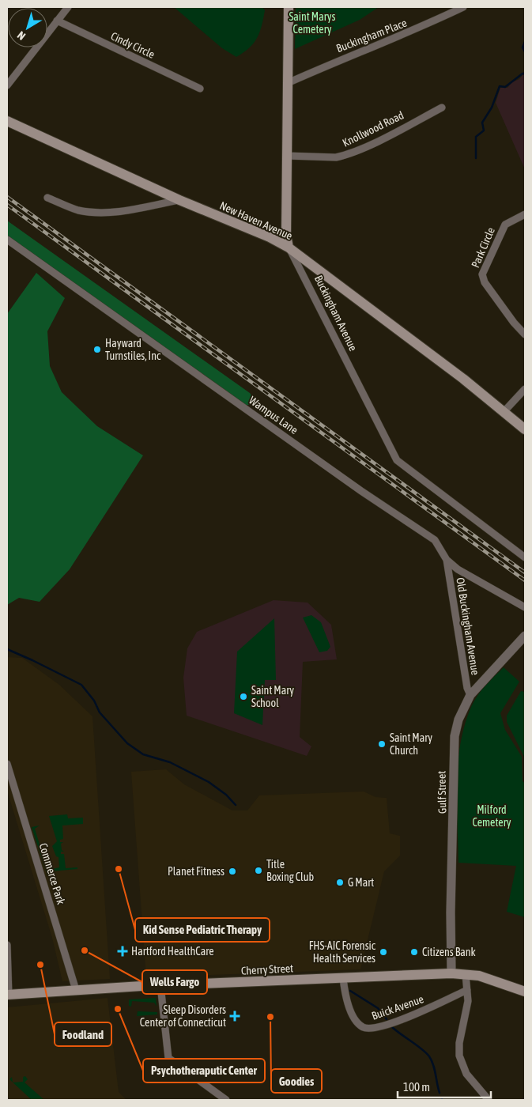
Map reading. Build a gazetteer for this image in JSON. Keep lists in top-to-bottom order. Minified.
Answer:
{"streets":{"main road":["New Haven Avenue","Buckingham Avenue","Cherry Street"],"street":["Buckingham Place","Cindy Circle","Knollwood Road","Park Circle","Wampus Lane","Old Buckingham Avenue","Gulf Street","Commerce Park","Buick Avenue"]},"crossings":[["Buckingham Place","Buckingham Avenue"],["Knollwood Road","Buckingham Avenue"],["New Haven Avenue","Buckingham Avenue"],["Wampus Lane","Old Buckingham Avenue"],["Old Buckingham Avenue","Gulf Street"],["Gulf Street","Cherry Street"],["Commerce Park","Cherry Street"],["Cherry Street","Buick Avenue"]],"parks":["Saint Marys Cemetery","Milford Cemetery"],"places":{"other":["Hayward Turnstiles, Inc","Saint Mary School","Saint Mary Church","Kid Sense Pediatric Therapy","Title Boxing Club","Planet Fitness","G Mart","Wells Fargo","FHS-AIC Forensic Health Services","Citizens Bank","Foodland","Psychotheraputic Center","Goodies"],"health":["Hartford HealthCare","Sleep Disorders Center of Connecticut"]},"scale_bar":"100 m","north":"bottom left"}
